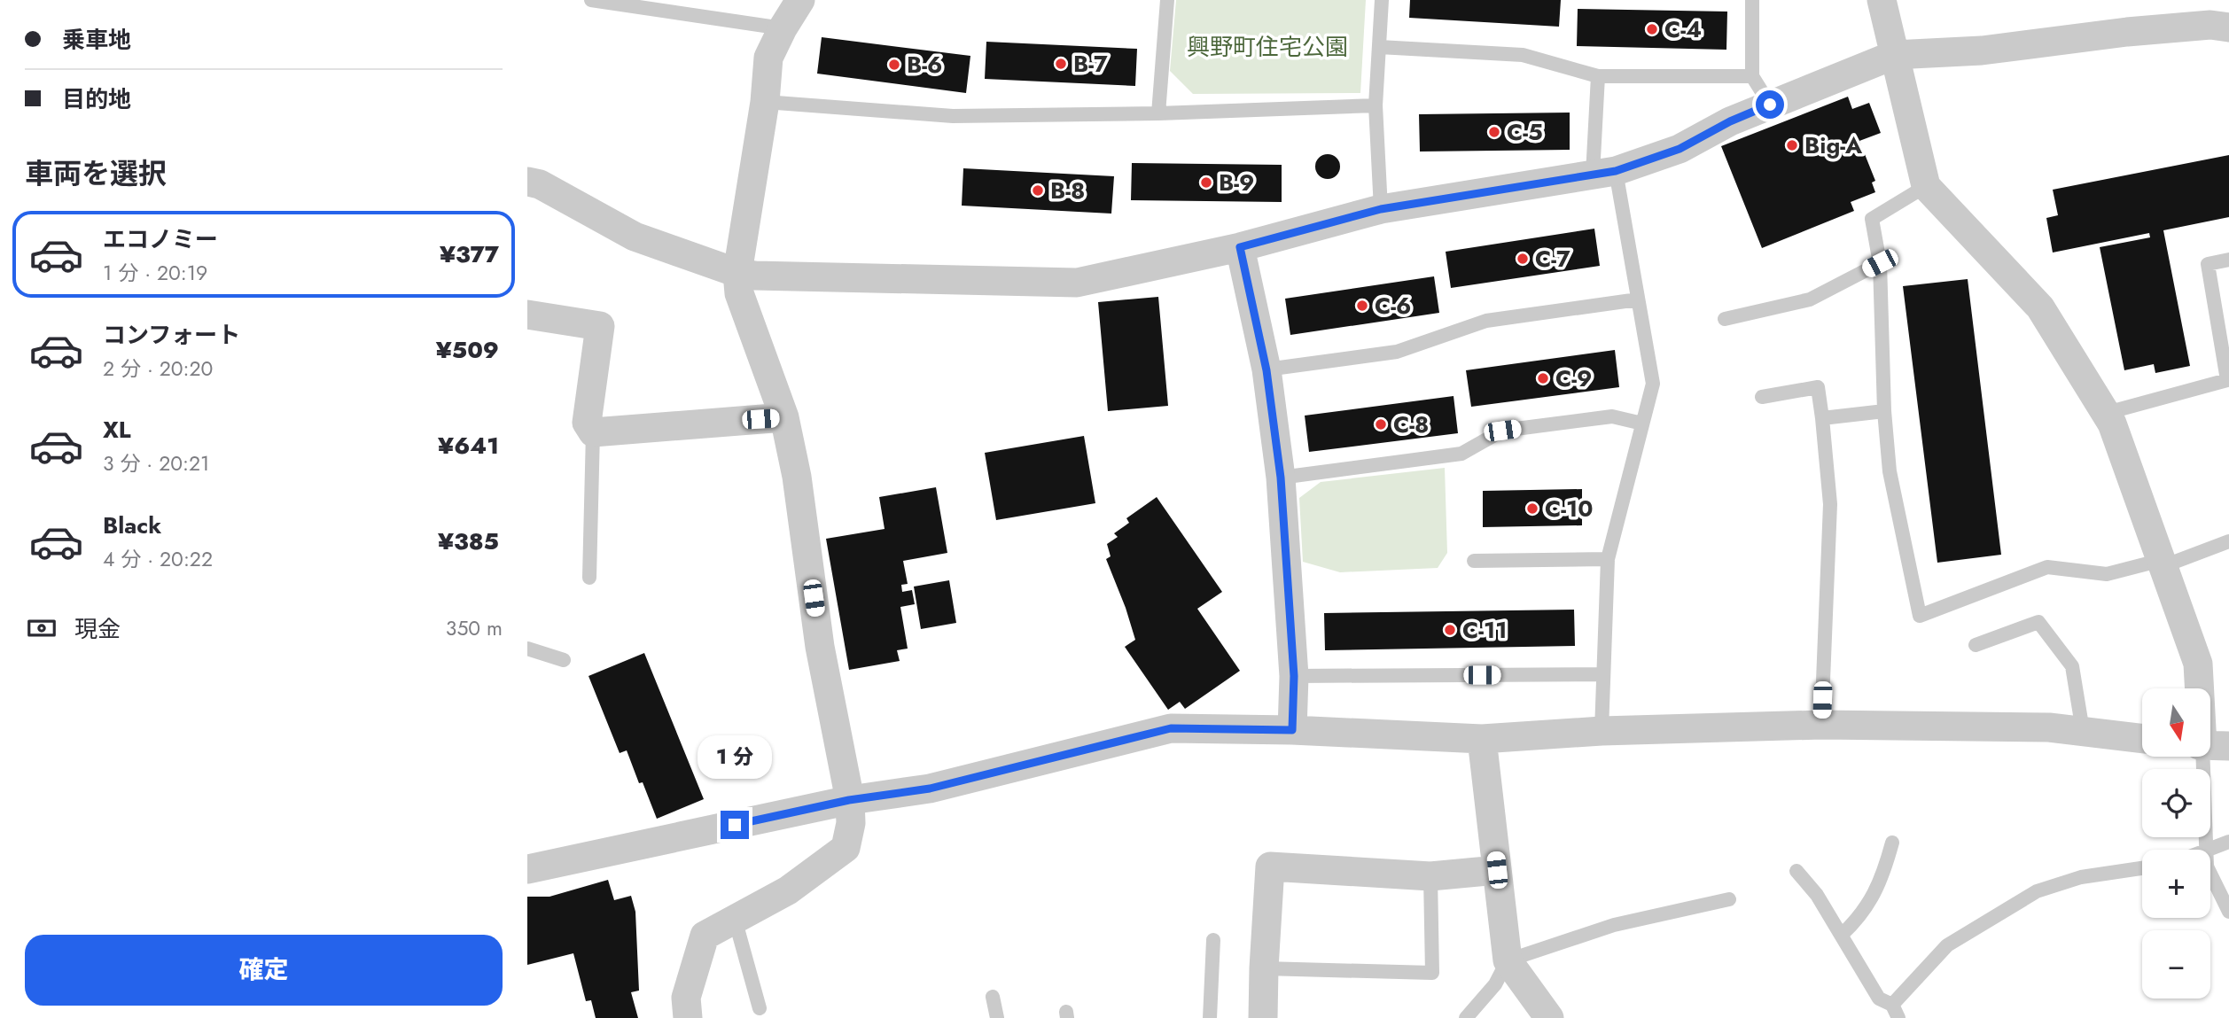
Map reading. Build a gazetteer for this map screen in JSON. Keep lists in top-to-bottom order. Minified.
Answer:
{"parks":["興野町住宅公園"],"places":["C-4","B-7","B-6","C-5","Big-A","B-9","B-8","C-7","C-6","C-9","C-8","C-10","C-11"],"north":"bottom","page":{"banner":["乗車地","目的地"],"heading":"車両を選択","list":[{"name":"エコノミー","note":"1 分 · 20:19","value":"¥377"},{"name":"コンフォート","note":"2 分 · 20:20","value":"¥509"},{"name":"XL","note":"3 分 · 20:21","value":"¥641"},{"name":"Black","note":"4 分 · 20:22","value":"¥385"}],"pay":["現金","350 m"],"map_buttons":["+","−"],"bubble":"1 分","buttons":"確定"}}
